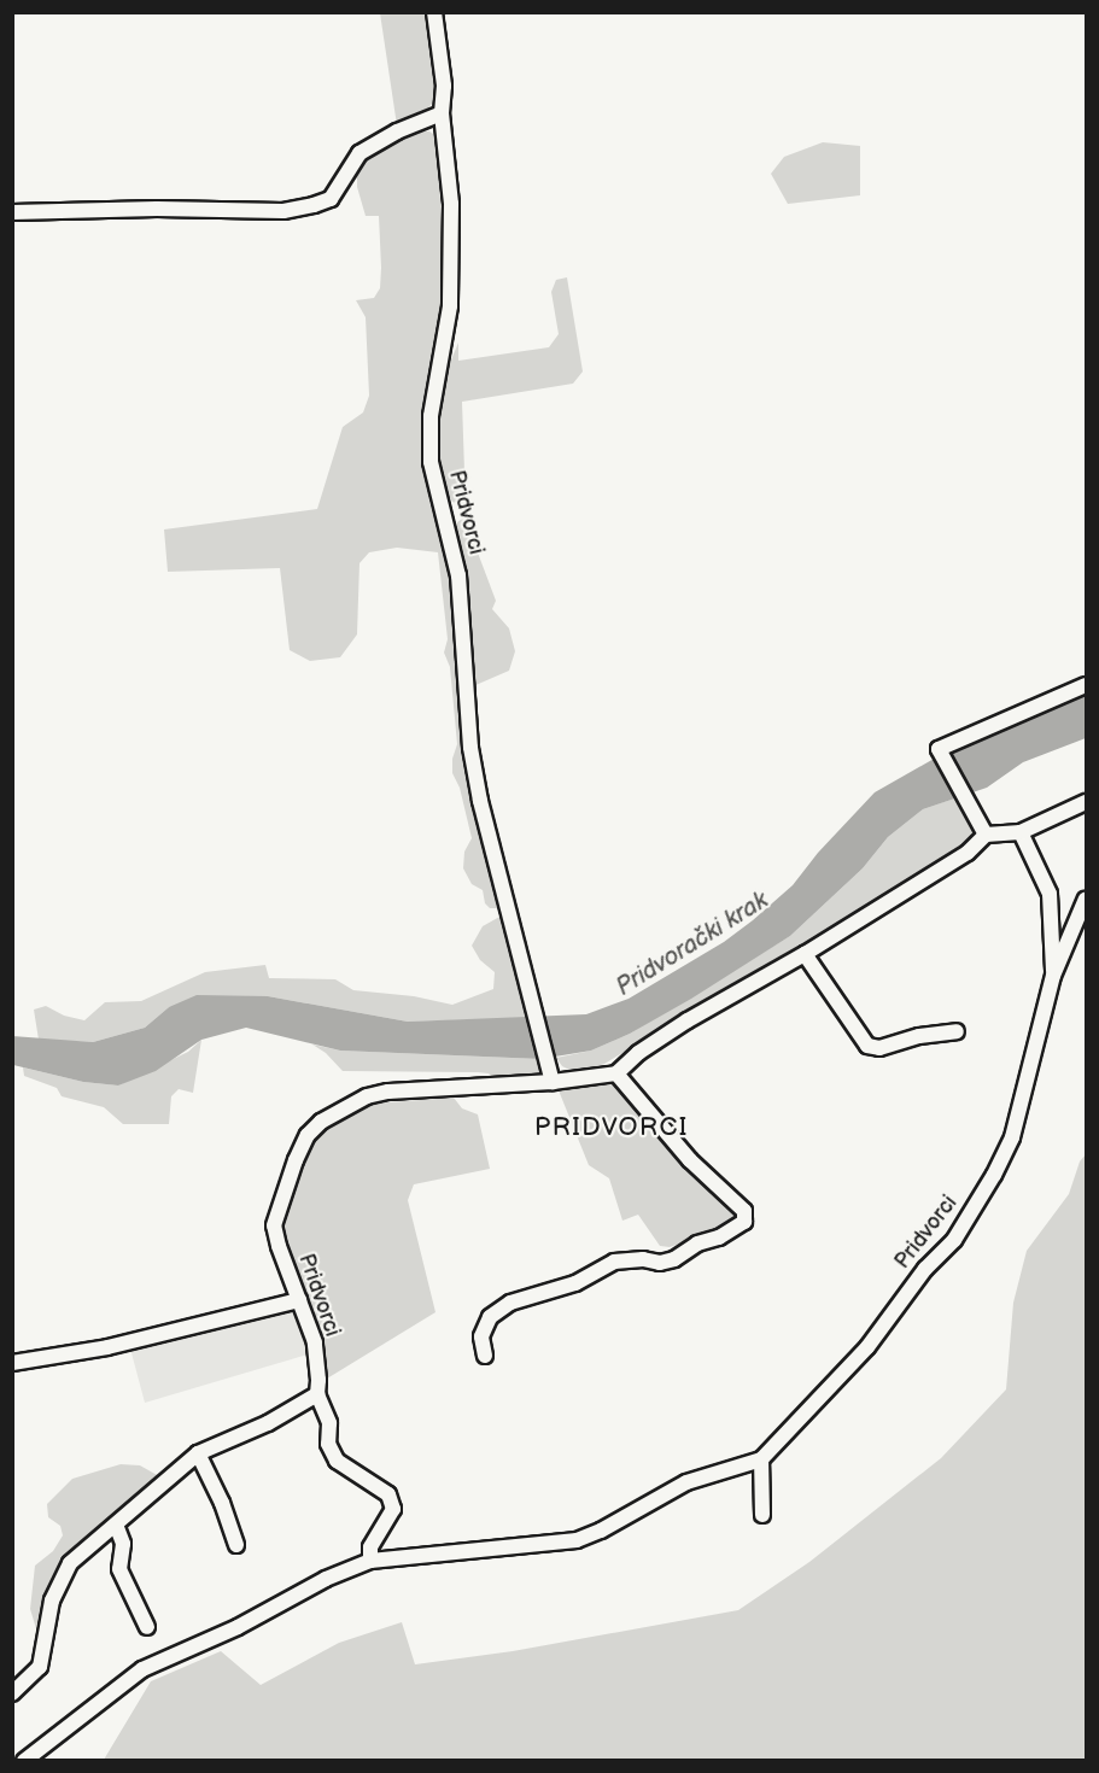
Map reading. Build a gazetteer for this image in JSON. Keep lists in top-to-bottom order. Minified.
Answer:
{"streets":{"street":["Pridvorci"]},"districts":["PRIDVORCI"],"water":["Pridvorački krak"]}
